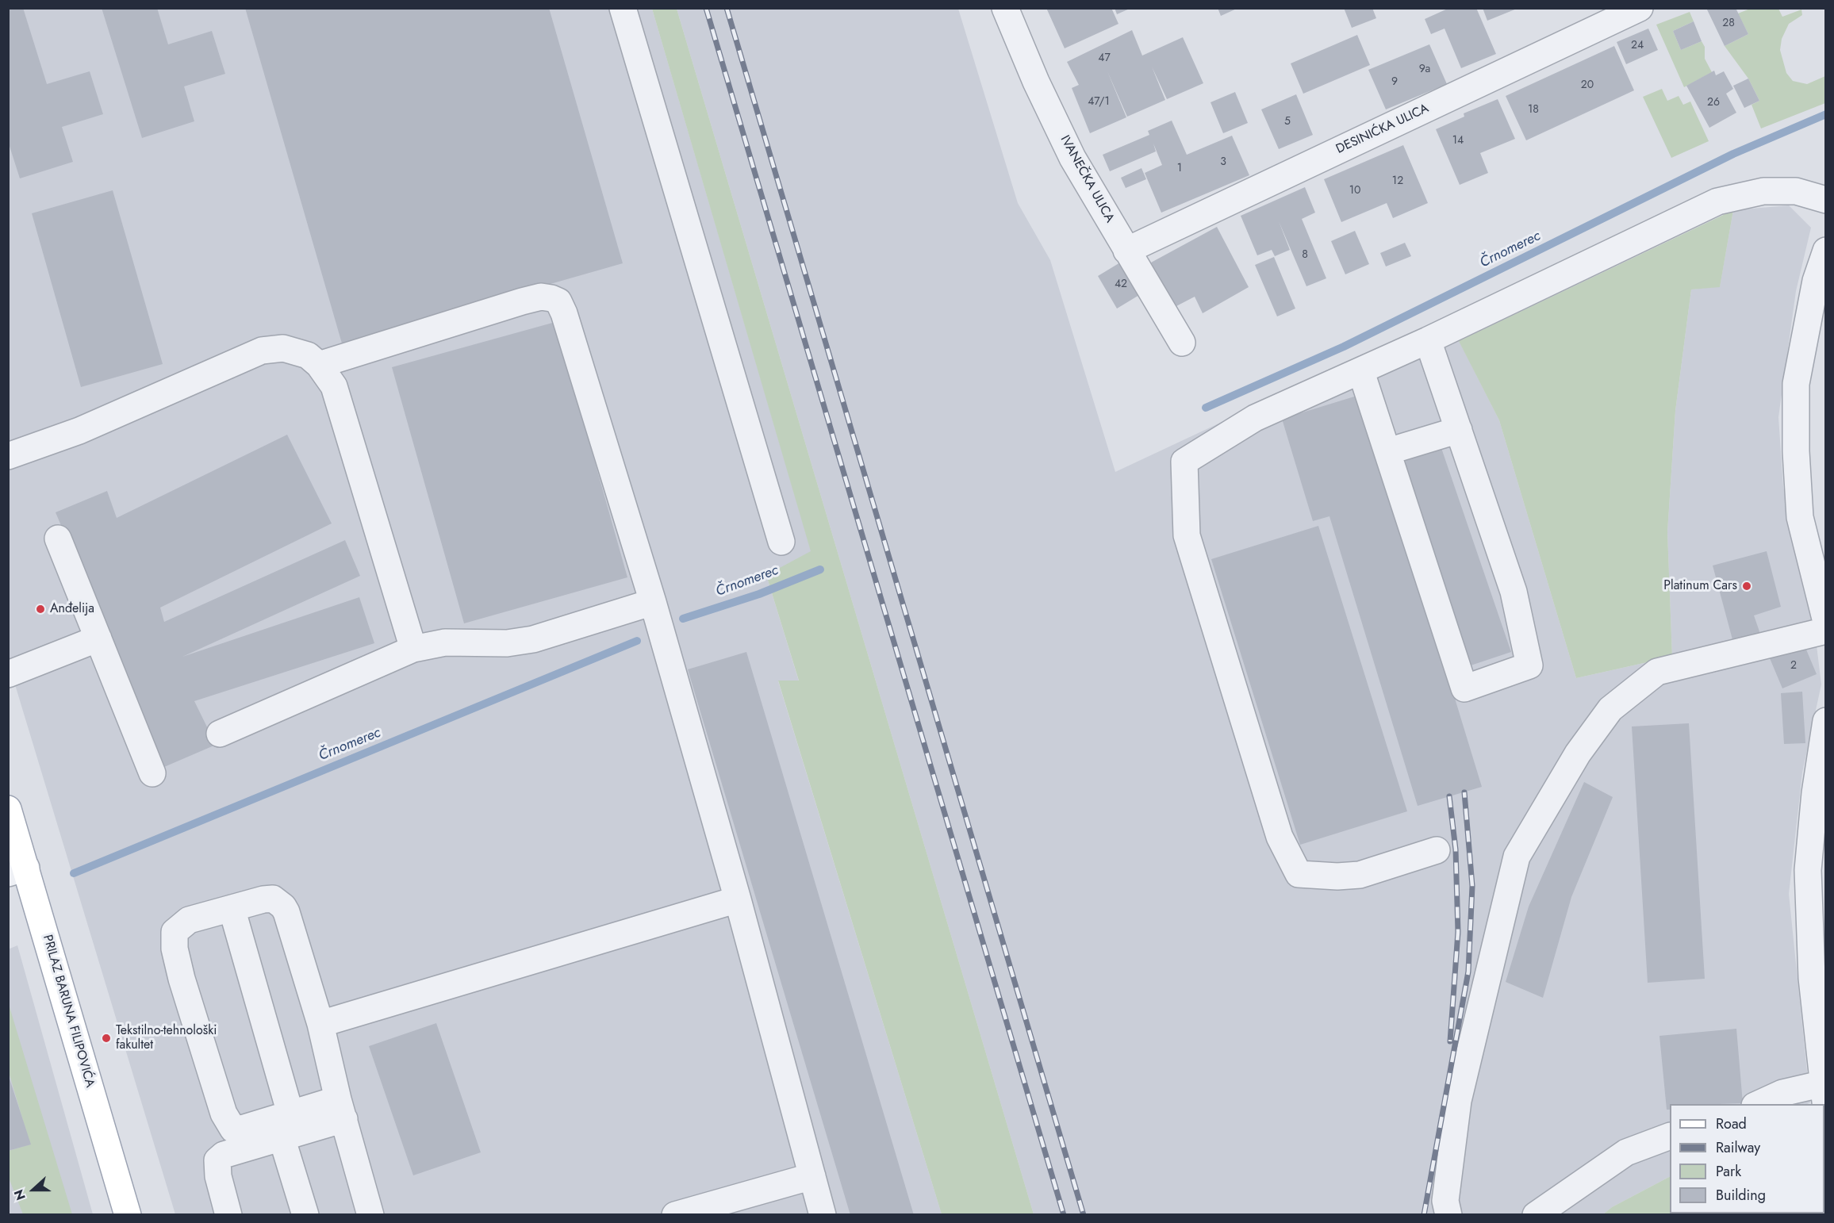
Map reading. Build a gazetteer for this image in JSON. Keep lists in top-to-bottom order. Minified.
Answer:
{"streets":{"main road":["PRILAZ BARUNA FILIPOVIĆA"],"street":["DESINIĆKA ULICA","IVANEČKA ULICA"]},"crossings":[["DESINIĆKA ULICA","IVANEČKA ULICA"]],"water":["Črnomerec"],"places":["Platinum Cars","Anđelija","Tekstilno-tehnološki fakultet"],"house_numbers":["28","24","47","9a","9","20","47/1","26","18","5","14","3","1","12","10","8","42","2"],"legend":["Road","Railway","Park","Building"],"north":"left"}
